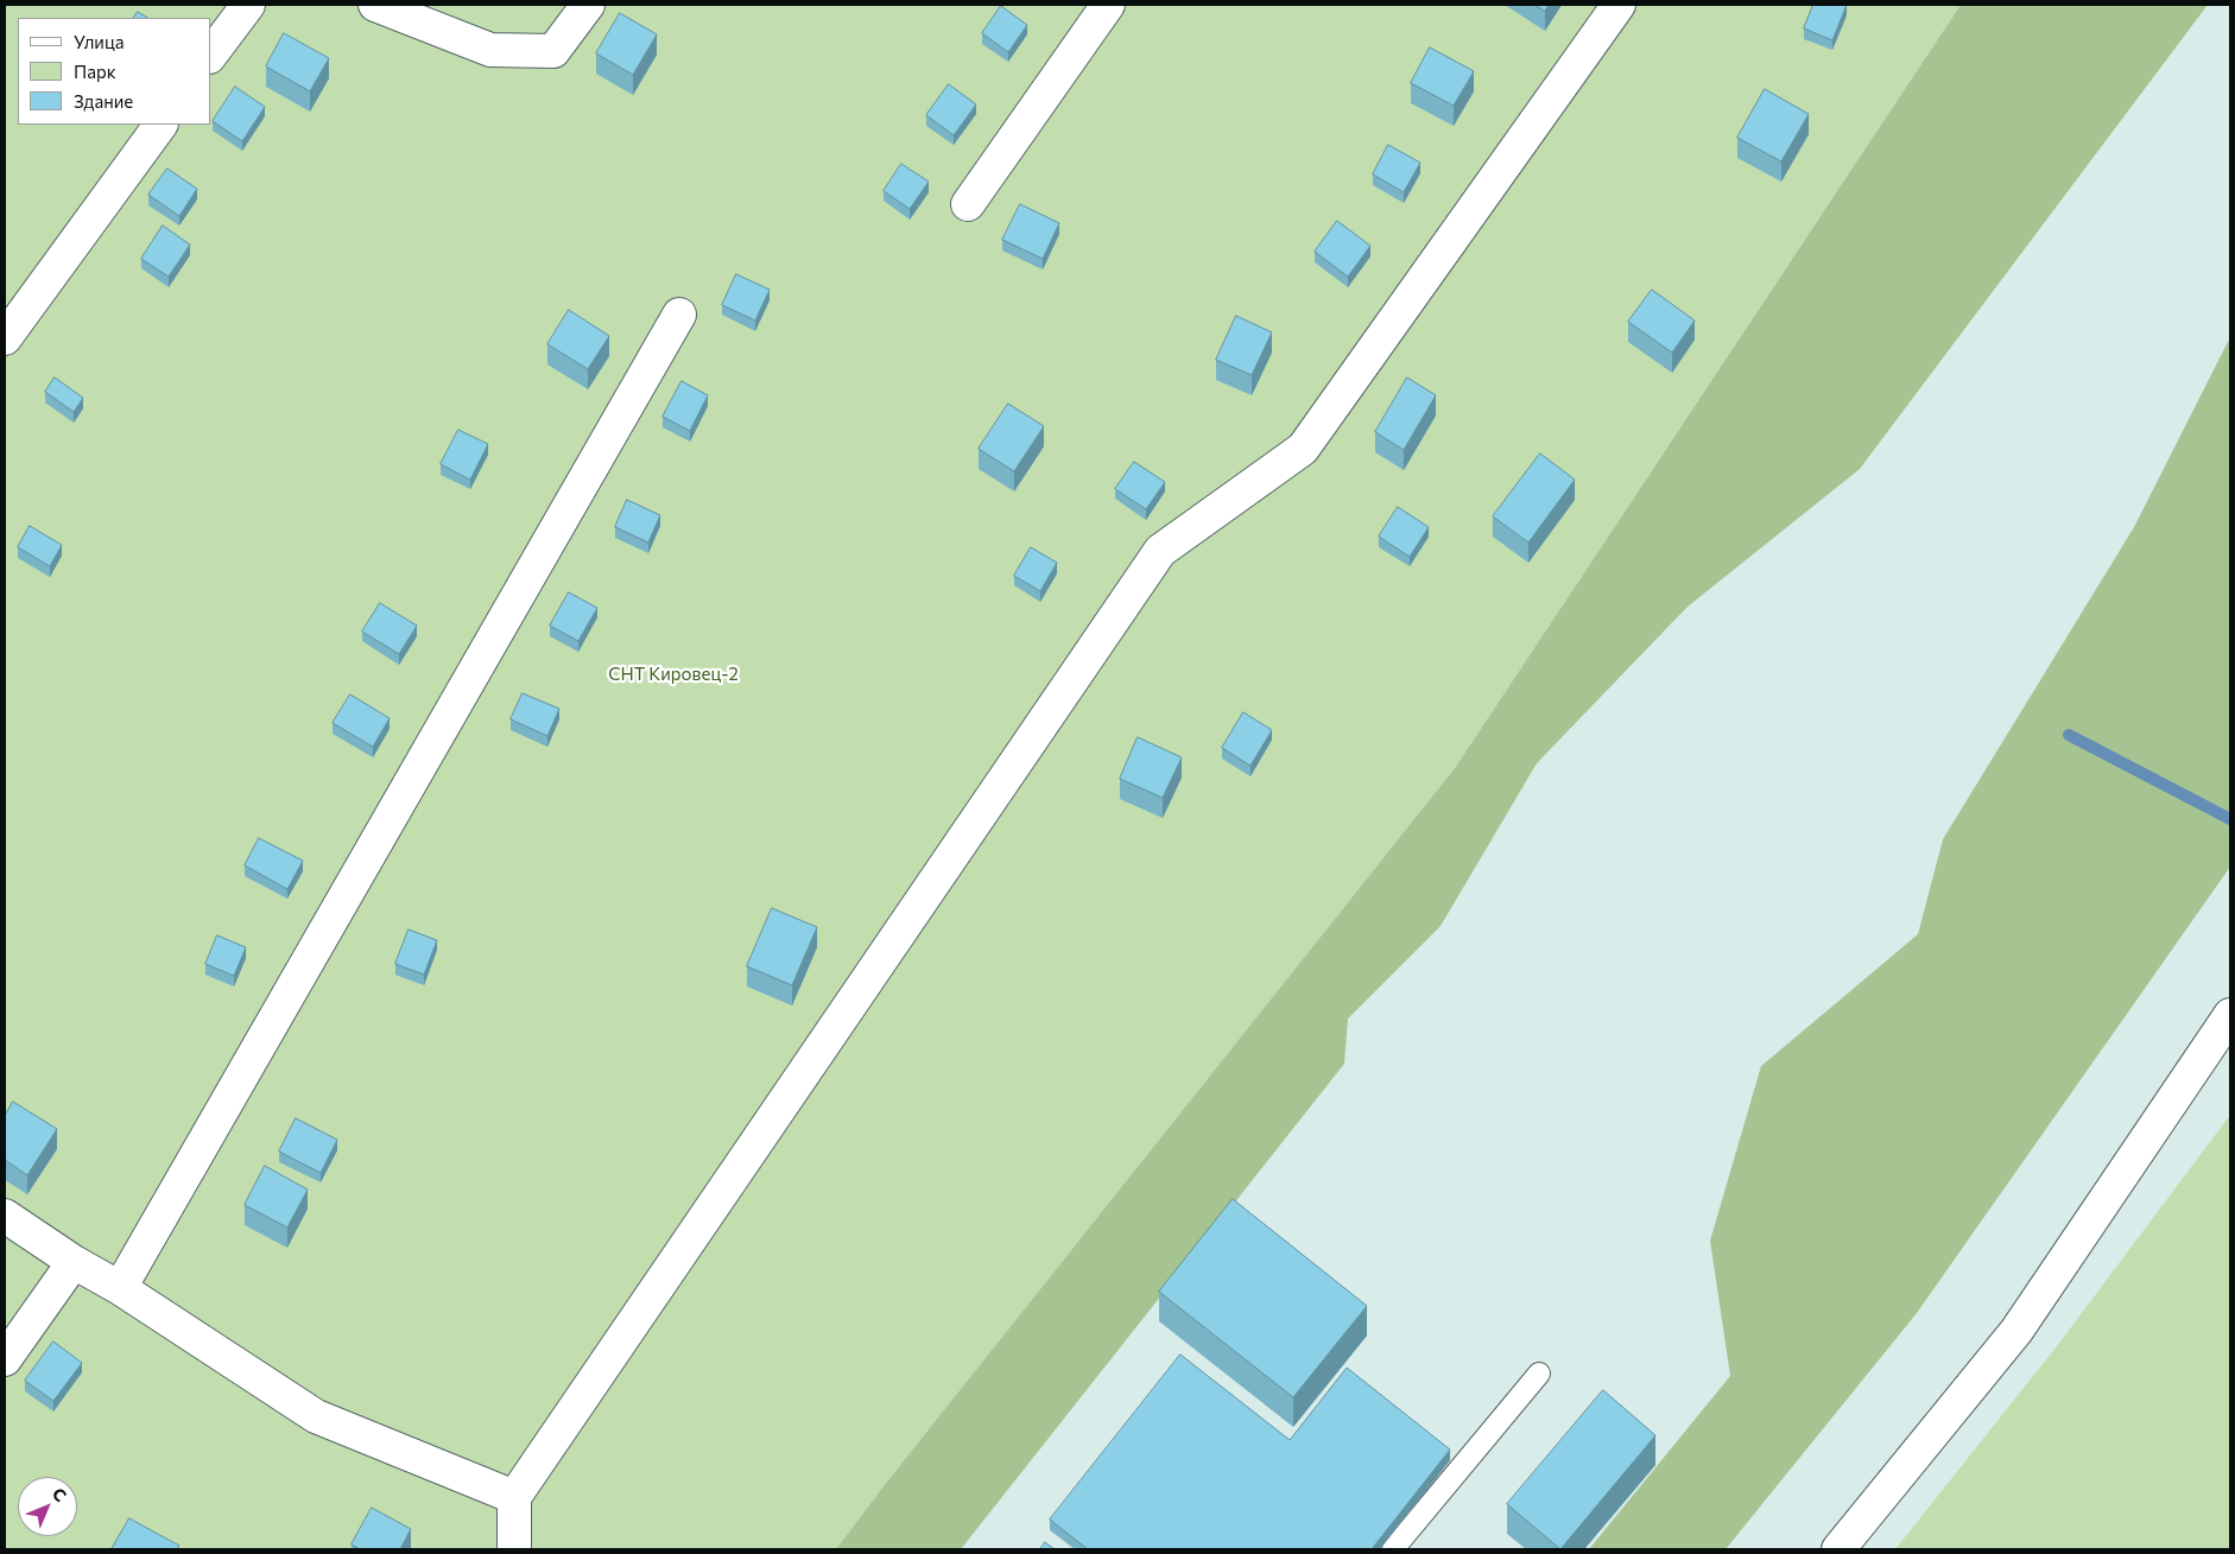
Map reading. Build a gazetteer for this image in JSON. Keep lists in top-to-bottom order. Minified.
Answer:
{"parks":["СНТ Кировец-2"],"legend":["Улица","Парк","Здание"],"north":"top right"}
